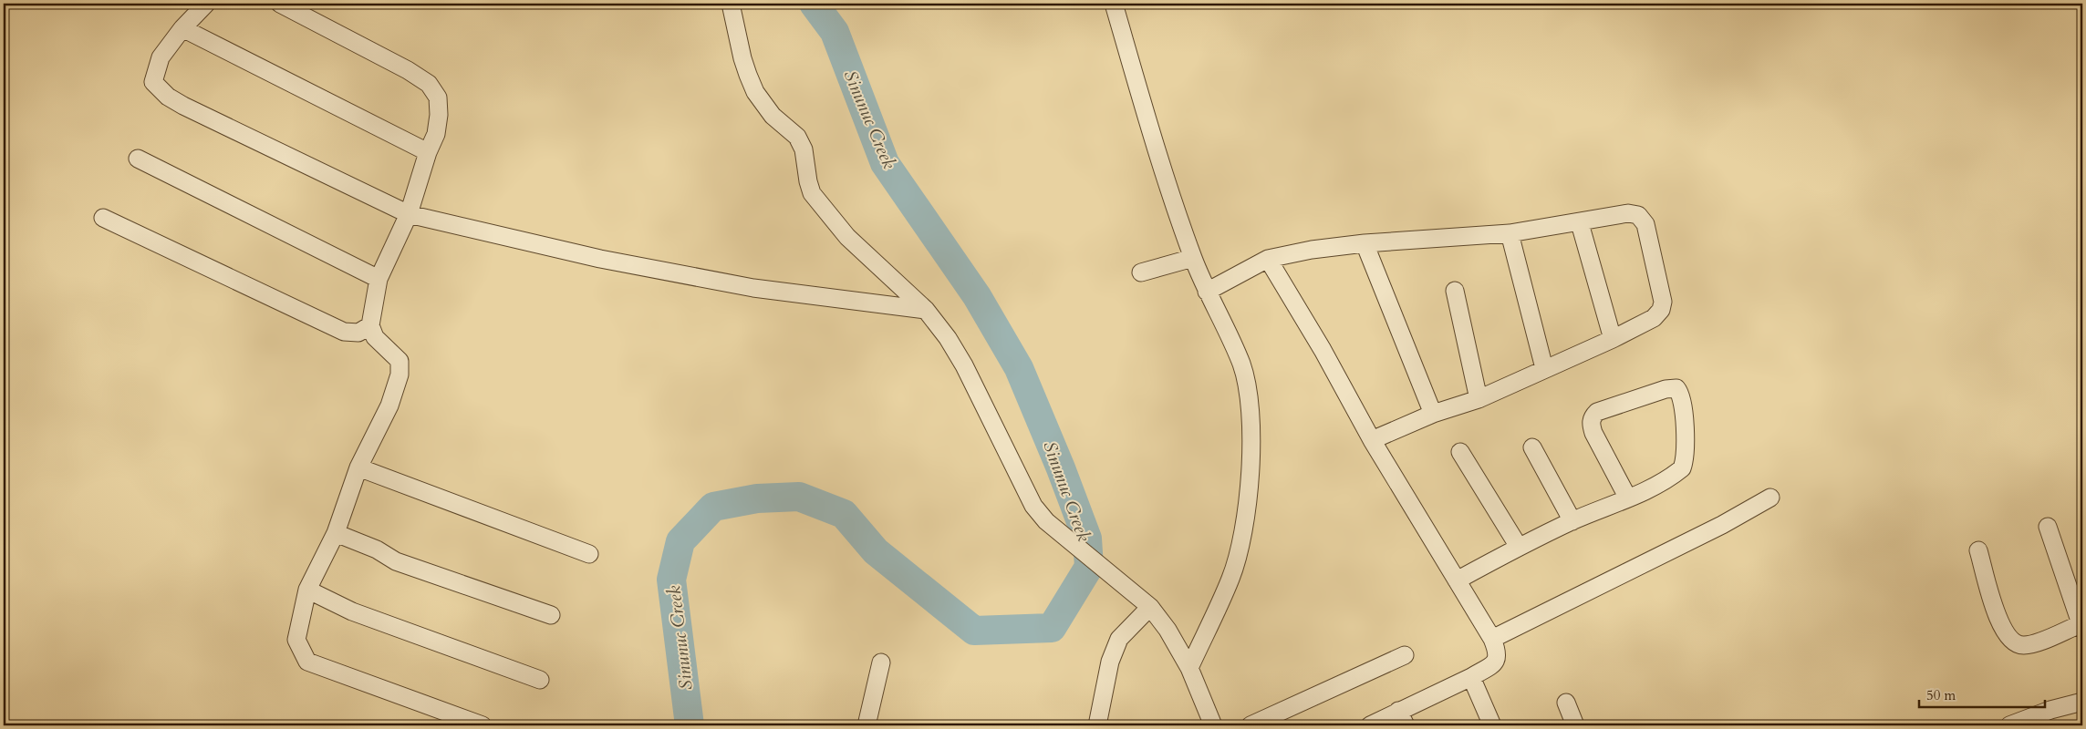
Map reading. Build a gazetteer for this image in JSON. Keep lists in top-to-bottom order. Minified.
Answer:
{"water":["Sinunuc Creek"],"scale_bar":"50 m"}
